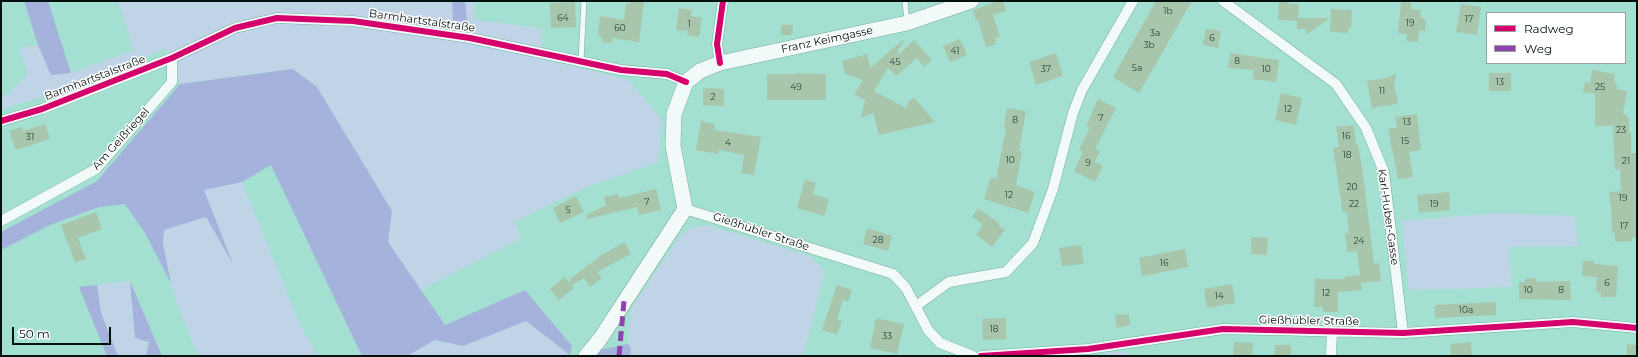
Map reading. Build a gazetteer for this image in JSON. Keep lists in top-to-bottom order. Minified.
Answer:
{"streets":{"main road":["Franz Keimgasse"],"street":["Barmhartstalstraße","Am Geißriegel","Karl-Huber-Gasse","Gießhübler Straße"]},"crossings":[["Barmhartstalstraße","Franz Keimgasse"],["Barmhartstalstraße","Am Geißriegel"],["Karl-Huber-Gasse","Gießhübler Straße"]],"house_numbers":["1b","64","17","19","1","60","3a","6","3b","41","8","45","5a","37","10","13","49","25","11","2","12","7","8","13","23","16","31","15","4","18","10","21","9","20","12","19","7","22","19","5","17","28","24","16","6","10","8","12","14","10a","18","33"],"legend":["Radweg","Weg"],"scale_bar":"50 m"}
